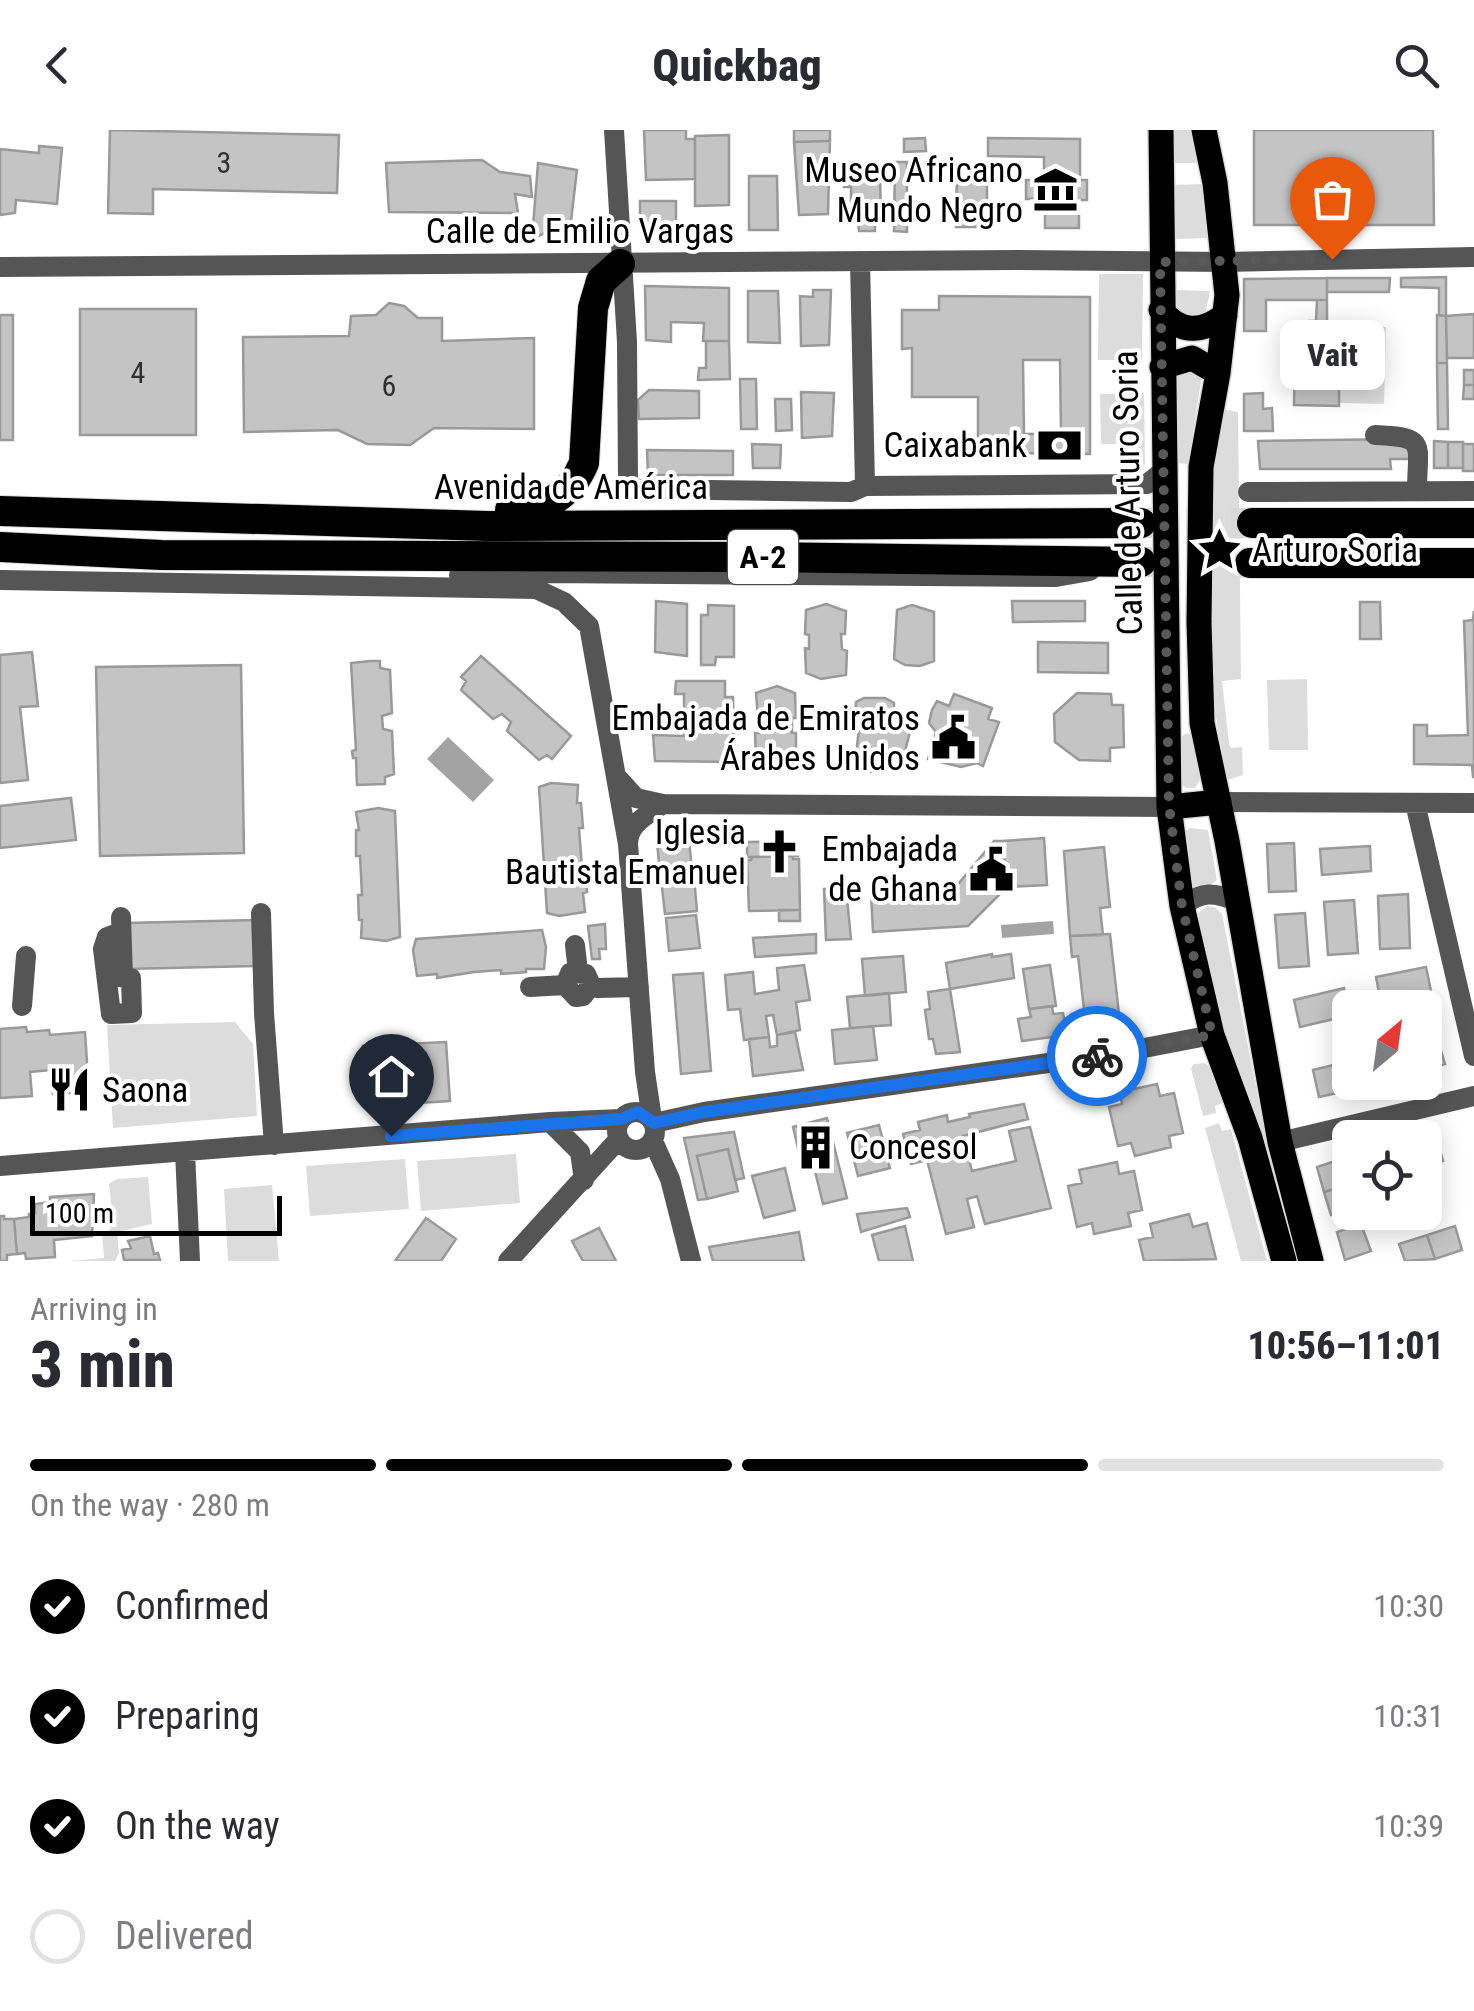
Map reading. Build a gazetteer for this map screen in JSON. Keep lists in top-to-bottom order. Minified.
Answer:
{"streets":{"highway":["Avenida de América","A-2"],"main road":["Calle de Arturo Soria"],"street":["Calle de Emilio Vargas"]},"crossings":[["Calle de Emilio Vargas","Calle de Arturo Soria"]],"places":{"museum":["Museo Africano Mundo Negro"],"other":["Vait"],"bank":["Caixabank"],"place":["Arturo Soria"],"public building":["Embajada de Emiratos Árabes Unidos","Embajada de Ghana"],"church":["Iglesia Bautista Emanuel"],"restaurant":["Saona"],"building":["Concesol"]},"house_numbers":["3","4","6"],"scale_bar":"100 m","north":"top right","page":{"header":"Quickbag","bubble":"Vait","scale":"100 m","heading":["3 min","Arriving in","10:56–11:01"],"bar":"On the way · 280 m","list":[["Confirmed","10:30"],["Preparing","10:31"],["On the way","10:39"],"Delivered"]}}
